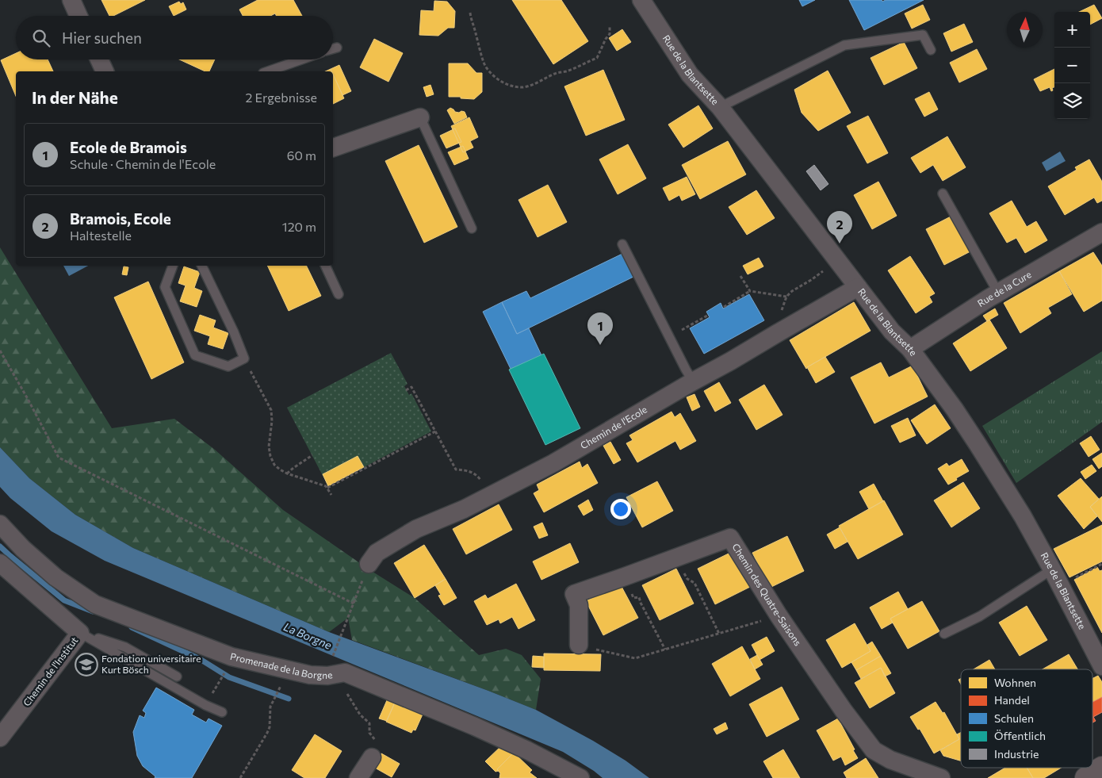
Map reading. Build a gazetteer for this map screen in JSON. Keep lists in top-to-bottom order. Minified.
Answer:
{"streets":{"street":["Rue de la Blantsette","Rue de la Cure","Chemin de l'Ecole","Chemin des Quatre-Saisons","Promenade de la Borgne","Chemin de l'Institut"]},"crossings":[["Rue de la Blantsette","Rue de la Cure"],["Rue de la Blantsette","Chemin de l'Ecole"]],"water":["La Borgne"],"places":{"school or university":["Fondation universitaire Kurt Bösch"]},"legend":["Wohnen","Handel","Schulen","Öffentlich","Industrie"],"north":"top","page":{"map_buttons":["+","−"],"search":"Hier suchen","heading":["In der Nähe","2 Ergebnisse"],"list":[{"mark":"1","name":"Ecole de Bramois","note":"Schule · Chemin de l'Ecole","value":"60 m"},{"mark":"2","name":"Bramois, Ecole","note":"Haltestelle","value":"120 m"}],"pins":["2","1"]}}
